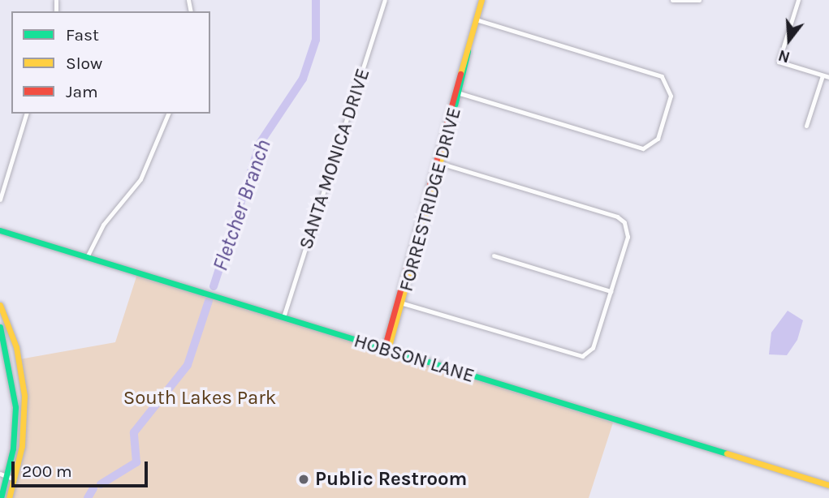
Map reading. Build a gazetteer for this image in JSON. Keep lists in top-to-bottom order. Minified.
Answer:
{"streets":{"street":["SANTA MONICA DRIVE","FORRESTRIDGE DRIVE","HOBSON LANE"]},"crossings":[["SANTA MONICA DRIVE","HOBSON LANE"],["FORRESTRIDGE DRIVE","HOBSON LANE"]],"water":["Fletcher Branch"],"parks":["South Lakes Park"],"places":["Public Restroom"],"legend":["Fast","Slow","Jam"],"scale_bar":"200 m","north":"bottom"}
